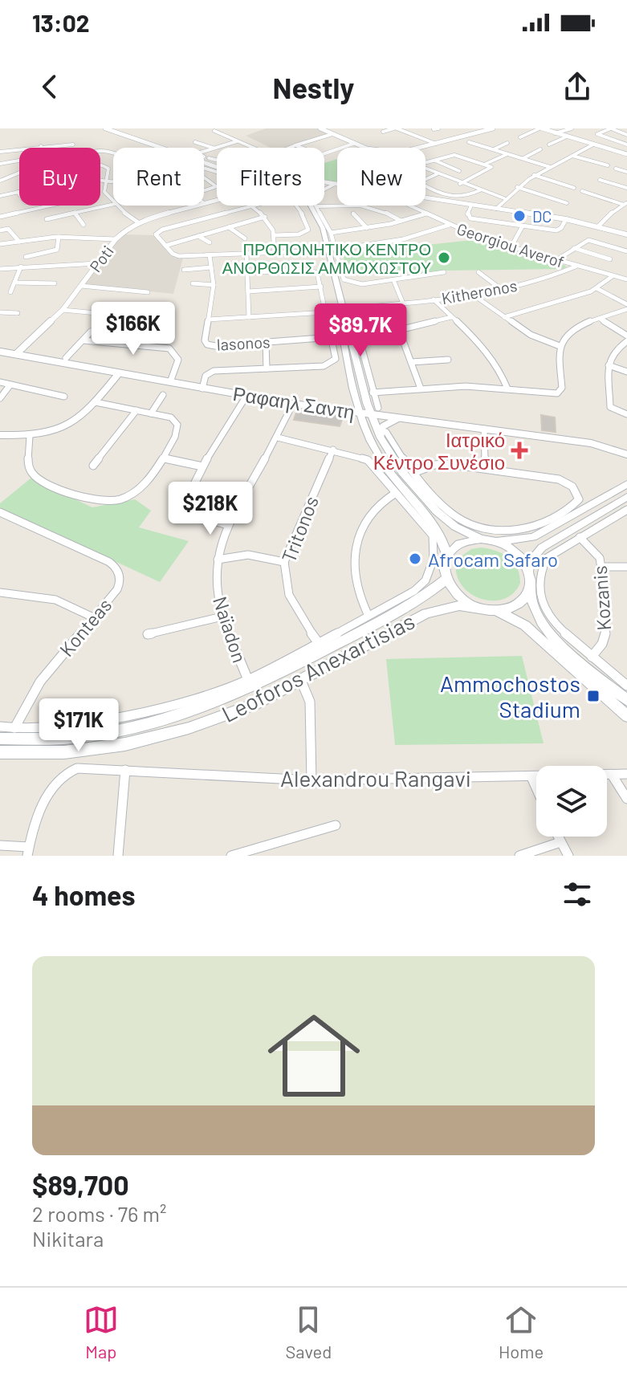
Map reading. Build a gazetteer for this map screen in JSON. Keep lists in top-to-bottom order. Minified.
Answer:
{"streets":{"main road":["Leoforos Anexartisias"],"street":["Georgiou Averof","Poti","Kitheronos","Iasonos","Ραφαηλ Σαντη","Tritonos","Kozanis","Konteas","Naïadon","Alexandrou Rangavi"]},"crossings":[["Georgiou Averof","Kitheronos"],["Poti","Ραφαηλ Σαντη"],["Ραφαηλ Σαντη","Naïadon"]],"places":{"other":["DC","ΠΡΟΠΟΝΗΤΙΚΟ ΚΕΝΤΡΟ ΑΝΟΡΘΩΣΙΣ ΑΜΜΟΧΩΣΤΟΥ","Afrocam Safaro"],"health":["Ιατρικό Κέντρο Συνέσιο"],"transit":["Ammochostos Stadium"]},"page":{"status":"13:02","header":"Nestly","chip":["Buy","Rent","Filters","New"],"price":["$166K","$89.7K","$218K","$171K"],"heading":"4 homes","list":[{"name":"$89,700","note":"2 rooms · 76 m² · Nikitara"}],"tabs":["Map","Saved","Home"]}}
